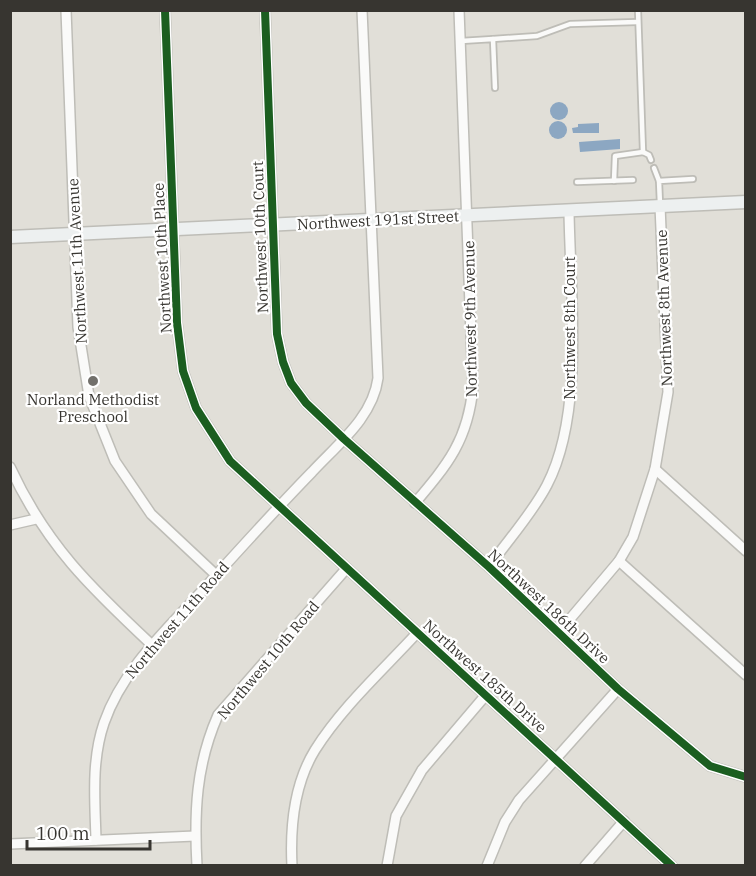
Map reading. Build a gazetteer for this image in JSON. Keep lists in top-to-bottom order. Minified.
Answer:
{"streets":{"street":["Northwest 191st Street","Northwest 10th Court","Northwest 10th Place","Northwest 11th Avenue","Northwest 8th Avenue","Northwest 9th Avenue","Northwest 8th Court","Northwest 186th Drive","Northwest 11th Road","Northwest 10th Road","Northwest 185th Drive"]},"crossings":[["Northwest 191st Street","Northwest 10th Court"],["Northwest 191st Street","Northwest 10th Place"],["Northwest 191st Street","Northwest 11th Avenue"],["Northwest 191st Street","Northwest 8th Avenue"],["Northwest 191st Street","Northwest 9th Avenue"],["Northwest 191st Street","Northwest 8th Court"],["Northwest 191st Street","Northwest 11th Road"],["Northwest 10th Court","Northwest 186th Drive"],["Northwest 10th Court","Northwest 11th Road"],["Northwest 10th Place","Northwest 11th Road"],["Northwest 10th Place","Northwest 185th Drive"],["Northwest 11th Avenue","Northwest 11th Road"],["Northwest 8th Avenue","Northwest 186th Drive"],["Northwest 9th Avenue","Northwest 186th Drive"],["Northwest 8th Court","Northwest 186th Drive"],["Northwest 186th Drive","Northwest 11th Road"],["Northwest 11th Road","Northwest 185th Drive"],["Northwest 10th Road","Northwest 185th Drive"]],"places":["Norland Methodist Preschool"],"scale_bar":"100 m"}
